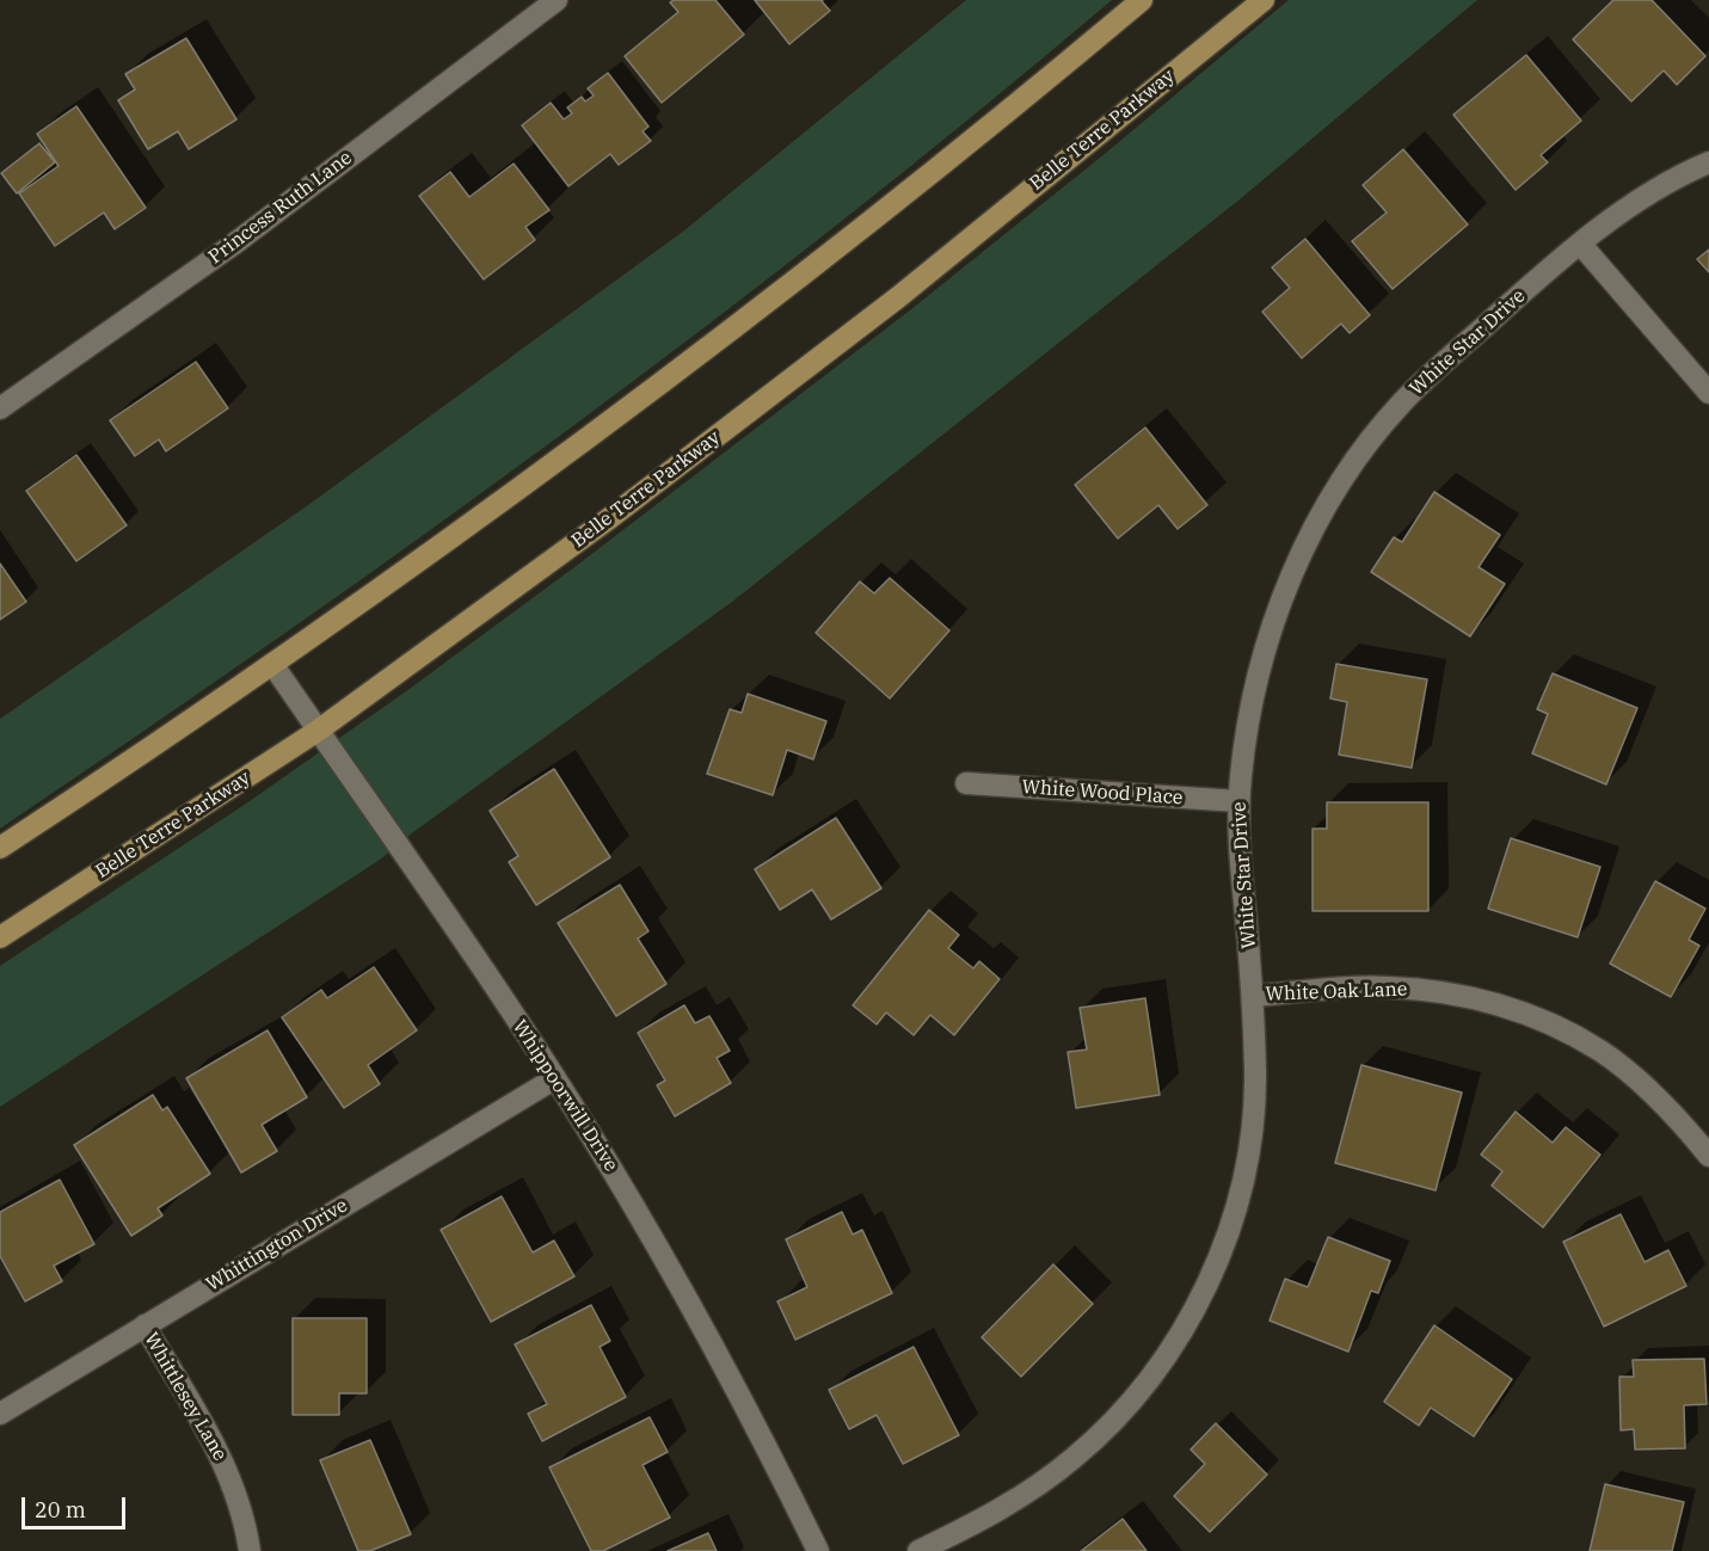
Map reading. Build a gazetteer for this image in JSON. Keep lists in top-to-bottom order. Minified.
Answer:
{"streets":{"main road":["Belle Terre Parkway"],"street":["Princess Ruth Lane","White Star Drive","White Wood Place","White Oak Lane","Whippoorwill Drive","Whittington Drive","Whittlesey Lane"]},"crossings":[["Belle Terre Parkway","Whippoorwill Drive"],["White Star Drive","White Wood Place"],["White Star Drive","White Oak Lane"],["Whippoorwill Drive","Whittington Drive"],["Whittington Drive","Whittlesey Lane"]],"scale_bar":"20 m"}
